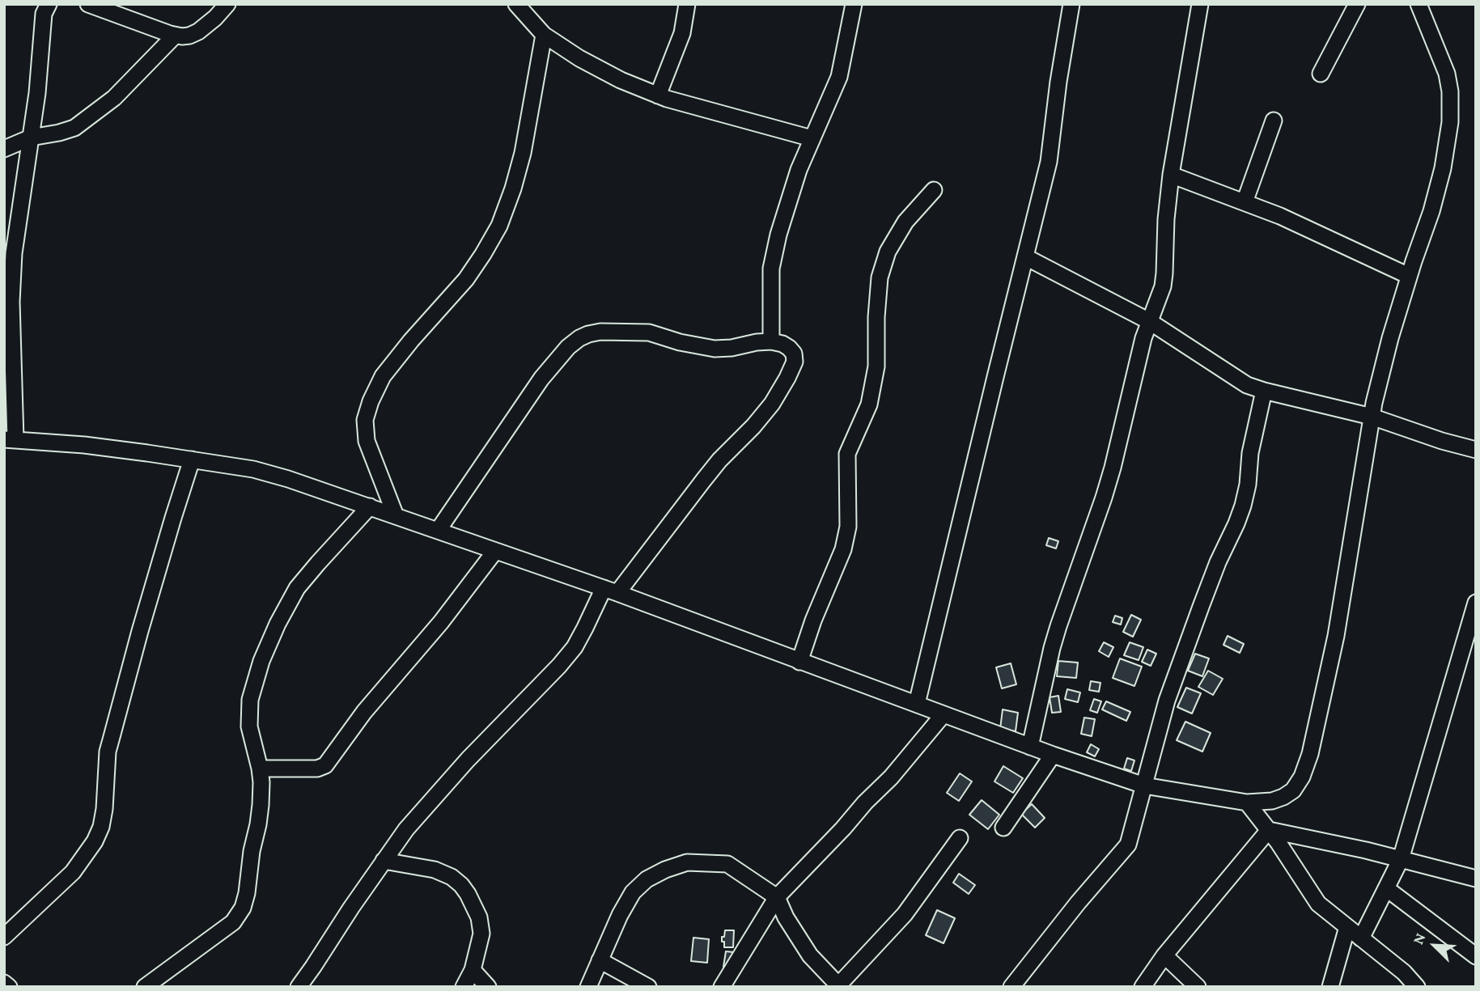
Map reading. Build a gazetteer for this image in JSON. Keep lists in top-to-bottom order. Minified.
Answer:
{"north":"top left"}
